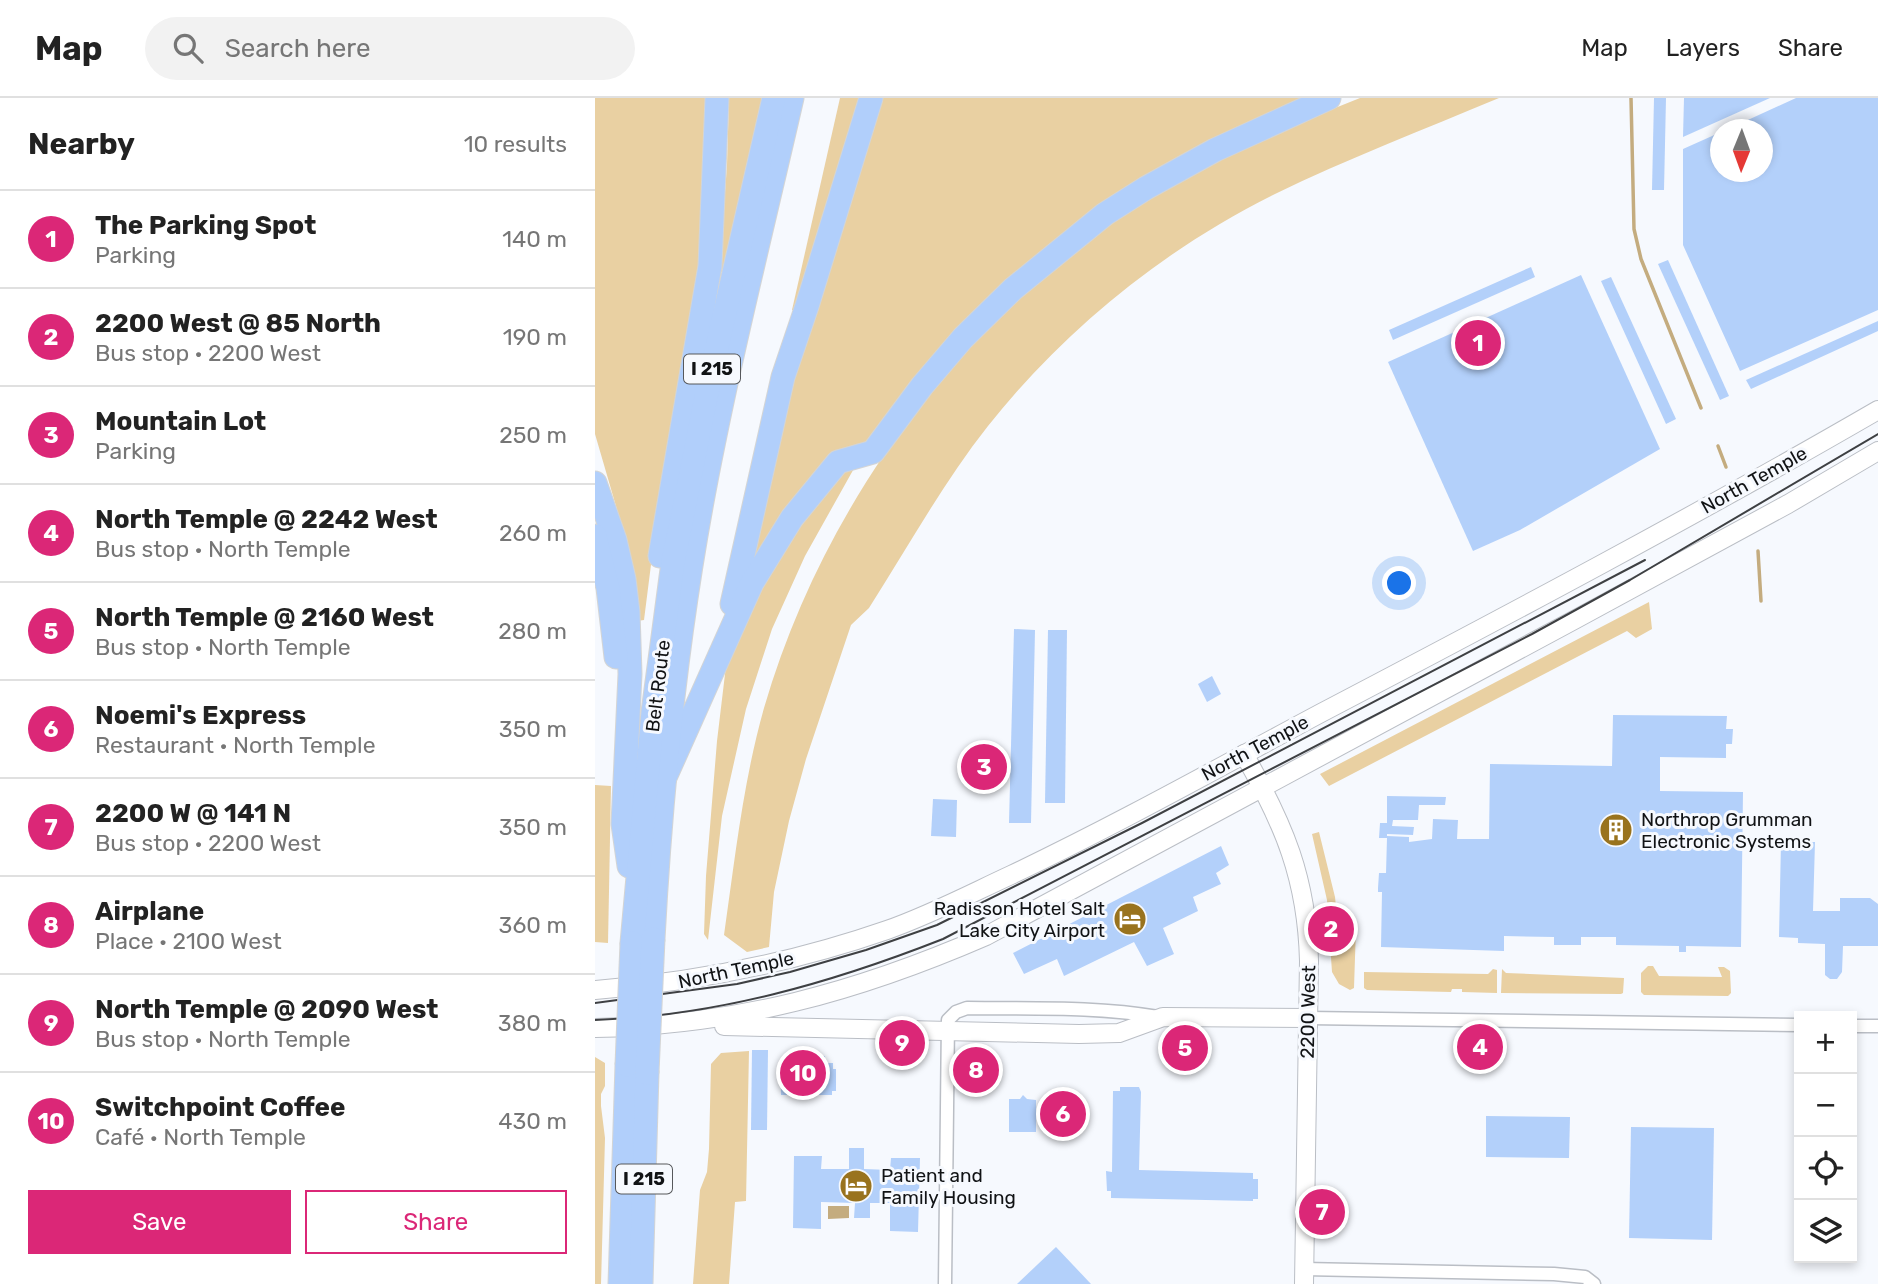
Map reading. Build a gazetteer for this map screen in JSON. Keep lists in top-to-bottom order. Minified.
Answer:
{"streets":{"highway":["I 215","Belt Route"],"main road":["North Temple","2200 West"]},"crossings":[["North Temple","2200 West"]],"places":{"building":["Northrop Grumman Electronic Systems"],"hotel":["Radisson Hotel Salt Lake City Airport","Patient and Family Housing"]},"north":"bottom","page":{"header":"Map","search":"Search here","nav":["Map","Layers","Share"],"heading":["Nearby","10 results"],"list":[{"mark":"1","name":"The Parking Spot","note":"Parking","value":"140 m"},{"mark":"2","name":"2200 West @ 85 North","note":"Bus stop · 2200 West","value":"190 m"},{"mark":"3","name":"Mountain Lot","note":"Parking","value":"250 m"},{"mark":"4","name":"North Temple @ 2242 West","note":"Bus stop · North Temple","value":"260 m"},{"mark":"5","name":"North Temple @ 2160 West","note":"Bus stop · North Temple","value":"280 m"},{"mark":"6","name":"Noemi's Express","note":"Restaurant · North Temple","value":"350 m"},{"mark":"7","name":"2200 W @ 141 N","note":"Bus stop · 2200 West","value":"350 m"},{"mark":"8","name":"Airplane","note":"Place · 2100 West","value":"360 m"},{"mark":"9","name":"North Temple @ 2090 West","note":"Bus stop · North Temple","value":"380 m"},{"mark":"10","name":"Switchpoint Coffee","note":"Café · North Temple","value":"430 m"}],"pins":["1","3","2","9","4","5","8","10","6","7"],"map_buttons":["+","−"],"buttons":["Save","Share"]}}
